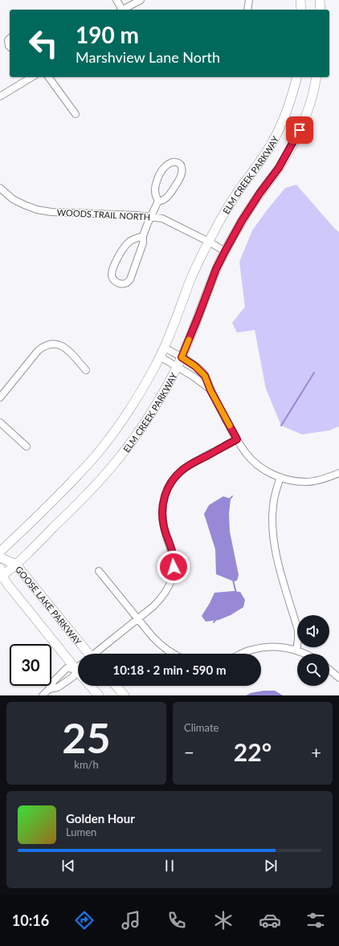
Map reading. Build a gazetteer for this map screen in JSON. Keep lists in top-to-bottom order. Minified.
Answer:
{"streets":{"street":["ELM CREEK PARKWAY","WOODS TRAIL NORTH","GOOSE LAKE PARKWAY"]},"crossings":[["ELM CREEK PARKWAY","WOODS TRAIL NORTH"],["ELM CREEK PARKWAY","GOOSE LAKE PARKWAY"]],"page":{"turn":["190 m","Marshview Lane North"],"limit":"30","trip":"10:18 · 2 min · 590 m","tile":[["25","km/h"],"Climate"],"heat":["−","22°","+"],"song":["Golden Hour","Lumen"],"tabs":"10:16"}}
